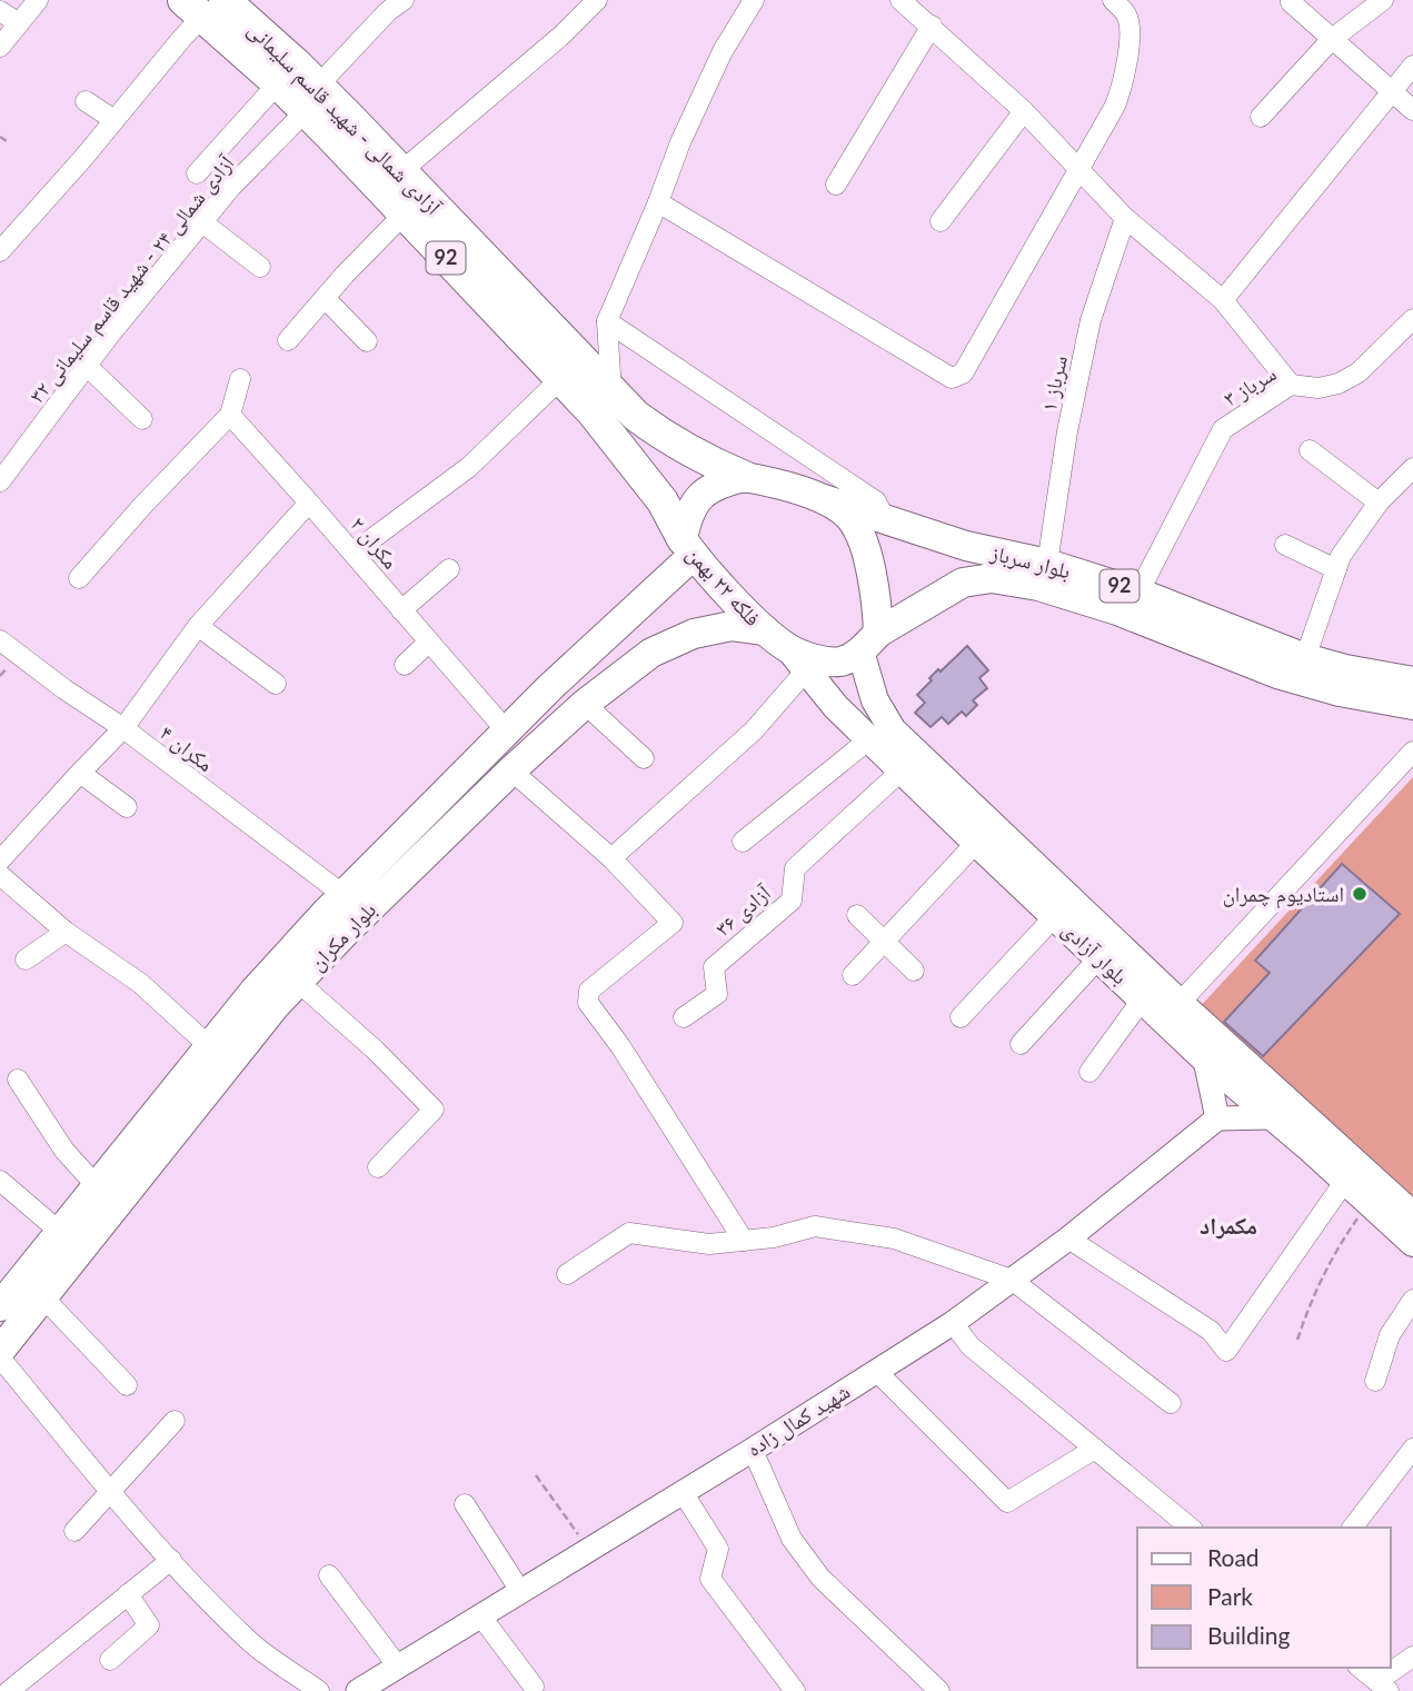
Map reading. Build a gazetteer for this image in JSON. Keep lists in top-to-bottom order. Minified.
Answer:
{"streets":{"highway":["آزادی شمالی - شهید قاسم سلیمانی","92"],"main road":["بلوار سرباز","فلکه ۲۲ بهمن","بلوار مکران","بلوار آزادی"],"street":["آزادی شمالی ۲۴ - شهید قاسم سلیمانی ۳۲","سرباز ۱","سرباز ۳","مکران ۲","مکران ۴","آزادی ۳۶","شهید کمال زاده"]},"crossings":[["آزادی شمالی - شهید قاسم سلیمانی","92"],["آزادی شمالی - شهید قاسم سلیمانی","آزادی شمالی ۲۴ - شهید قاسم سلیمانی ۳۲"],["آزادی شمالی - شهید قاسم سلیمانی","بلوار سرباز"],["آزادی شمالی - شهید قاسم سلیمانی","فلکه ۲۲ بهمن"],["آزادی شمالی - شهید قاسم سلیمانی","بلوار مکران"],["آزادی شمالی - شهید قاسم سلیمانی","بلوار آزادی"],["92","بلوار سرباز"],["92","فلکه ۲۲ بهمن"],["92","بلوار مکران"],["92","بلوار آزادی"],["سرباز ۱","بلوار سرباز"],["سرباز ۳","بلوار سرباز"],["مکران ۲","بلوار مکران"],["بلوار سرباز","فلکه ۲۲ بهمن"],["بلوار سرباز","بلوار مکران"],["بلوار سرباز","بلوار آزادی"],["فلکه ۲۲ بهمن","بلوار مکران"],["فلکه ۲۲ بهمن","بلوار آزادی"],["مکران ۴","بلوار مکران"],["آزادی ۳۶","بلوار آزادی"],["بلوار مکران","بلوار آزادی"]],"districts":["مکمراد"],"places":["استادیوم چمران"],"legend":["Road","Park","Building"]}
